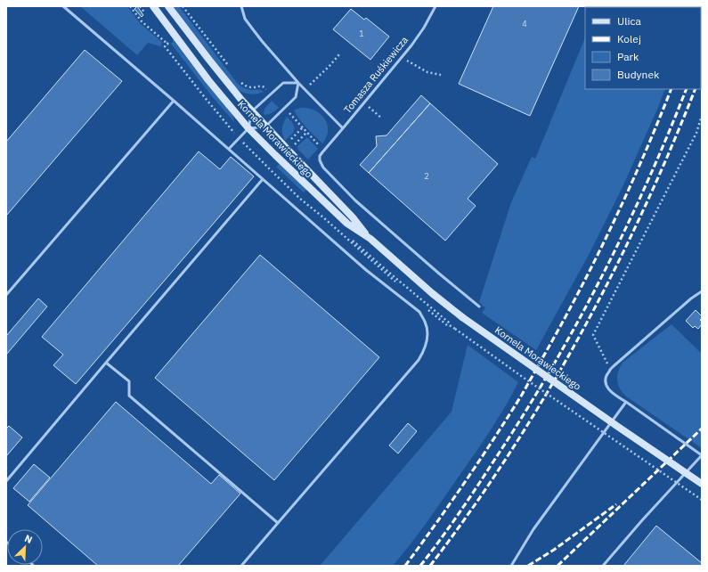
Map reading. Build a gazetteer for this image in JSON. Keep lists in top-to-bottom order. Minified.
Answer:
{"streets":{"street":["Kornela Morawieckiego"],"lane":["Tomasza Ruśkiewicza"]},"house_numbers":["4","1","2"],"legend":["Ulica","Kolej","Park","Budynek"],"north":"top right"}
